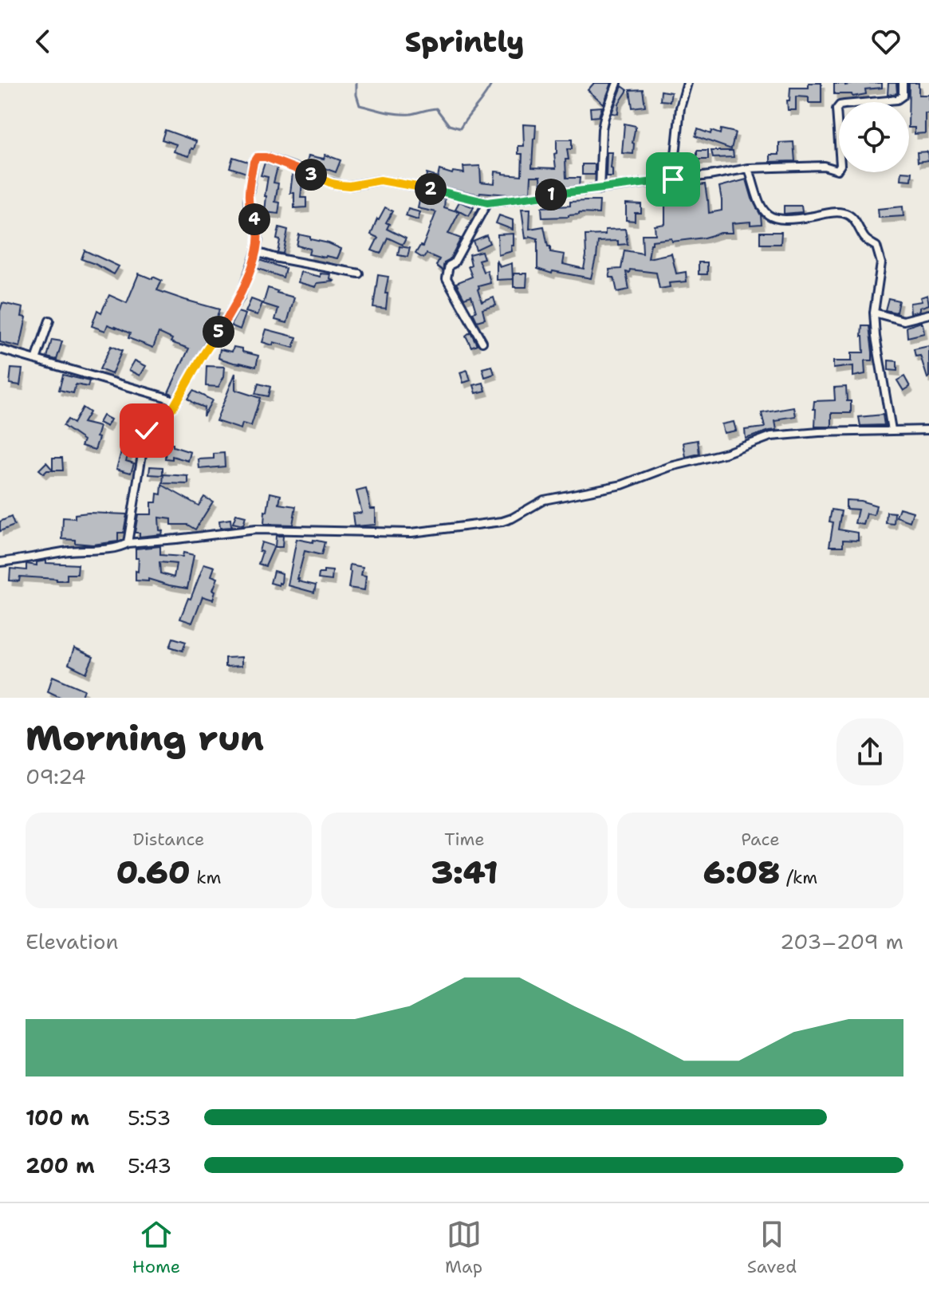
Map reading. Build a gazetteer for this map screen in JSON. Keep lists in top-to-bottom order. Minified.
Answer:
{"page":{"header":"Sprintly","pins":["3","2","1","4","5"],"heading":["Morning run","09:24"],"stats":[["Distance","0.60 km"],["Time","3:41"],["Pace","6:08 /km"]],"chart":["Elevation","203–209 m"],"list":[{"name":"100 m","note":"5:53"},{"name":"200 m","note":"5:43"}],"tabs":["Home","Map","Saved"]}}
